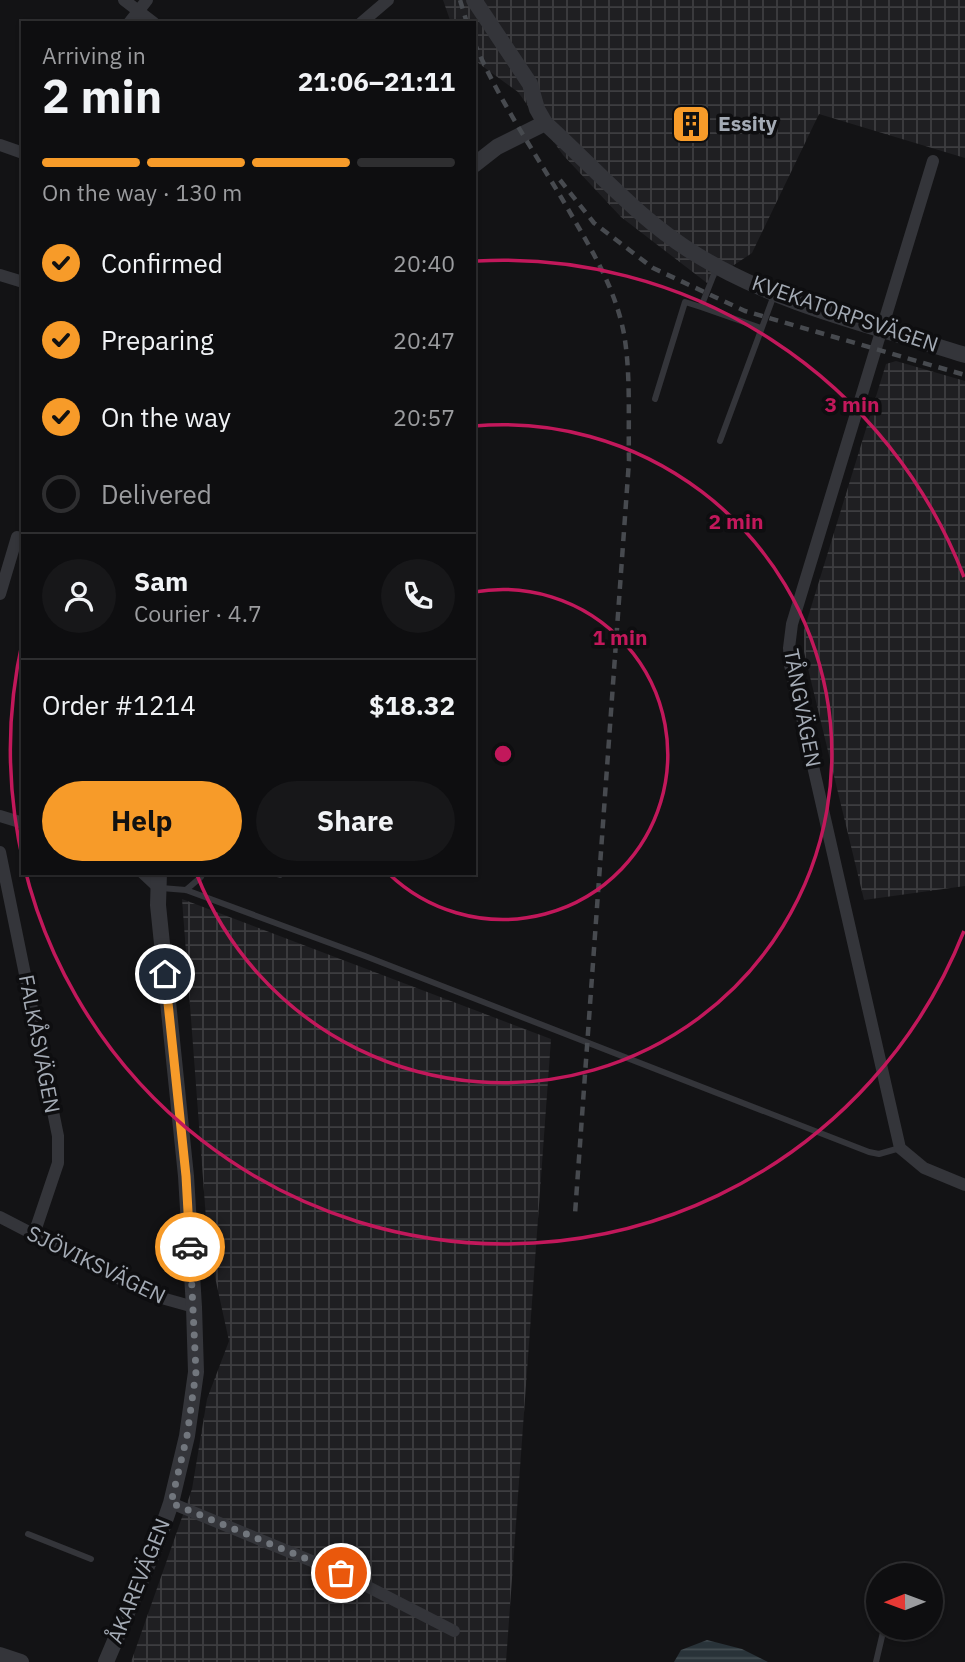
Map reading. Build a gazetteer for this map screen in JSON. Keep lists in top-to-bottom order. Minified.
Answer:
{"streets":{"street":["KVEKATORPSVÄGEN","TÅNGVÄGEN","FALKÅSVÄGEN","SJÖVIKSVÄGEN","ÅKAREVÄGEN"]},"crossings":[["KVEKATORPSVÄGEN","TÅNGVÄGEN"],["FALKÅSVÄGEN","SJÖVIKSVÄGEN"],["SJÖVIKSVÄGEN","ÅKAREVÄGEN"]],"places":{"building":["Essity"]},"north":"left","page":{"heading":["2 min","Arriving in","21:06–21:11"],"panel":["Sam","Courier · 4.7","Order #1214","$18.32"],"bar":"On the way · 130 m","list":[["Confirmed","20:40"],["Preparing","20:47"],["On the way","20:57"],"Delivered"],"buttons":["Help","Share"]},"rings":["3 min","2 min","1 min"]}
